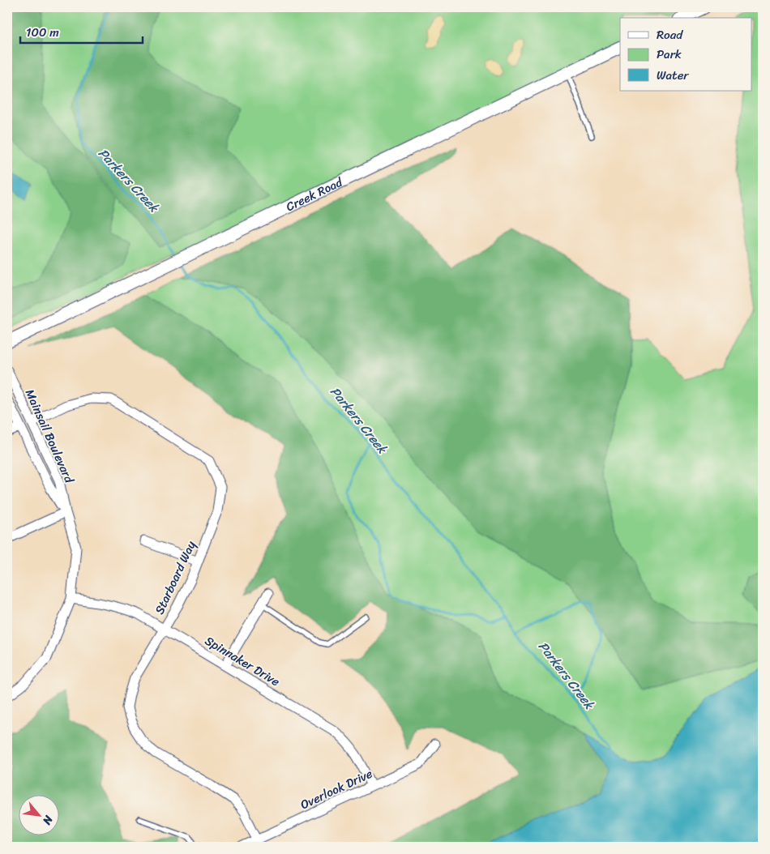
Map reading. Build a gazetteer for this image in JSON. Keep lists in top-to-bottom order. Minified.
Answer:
{"streets":{"main road":["Creek Road"],"street":["Mainsail Boulevard","Starboard Way","Spinnaker Drive","Overlook Drive"]},"crossings":[["Mainsail Boulevard","Starboard Way"],["Mainsail Boulevard","Spinnaker Drive"],["Starboard Way","Spinnaker Drive"],["Starboard Way","Overlook Drive"],["Spinnaker Drive","Overlook Drive"]],"water":["Parkers Creek"],"legend":["Road","Park","Water"],"scale_bar":"100 m","north":"bottom right"}
